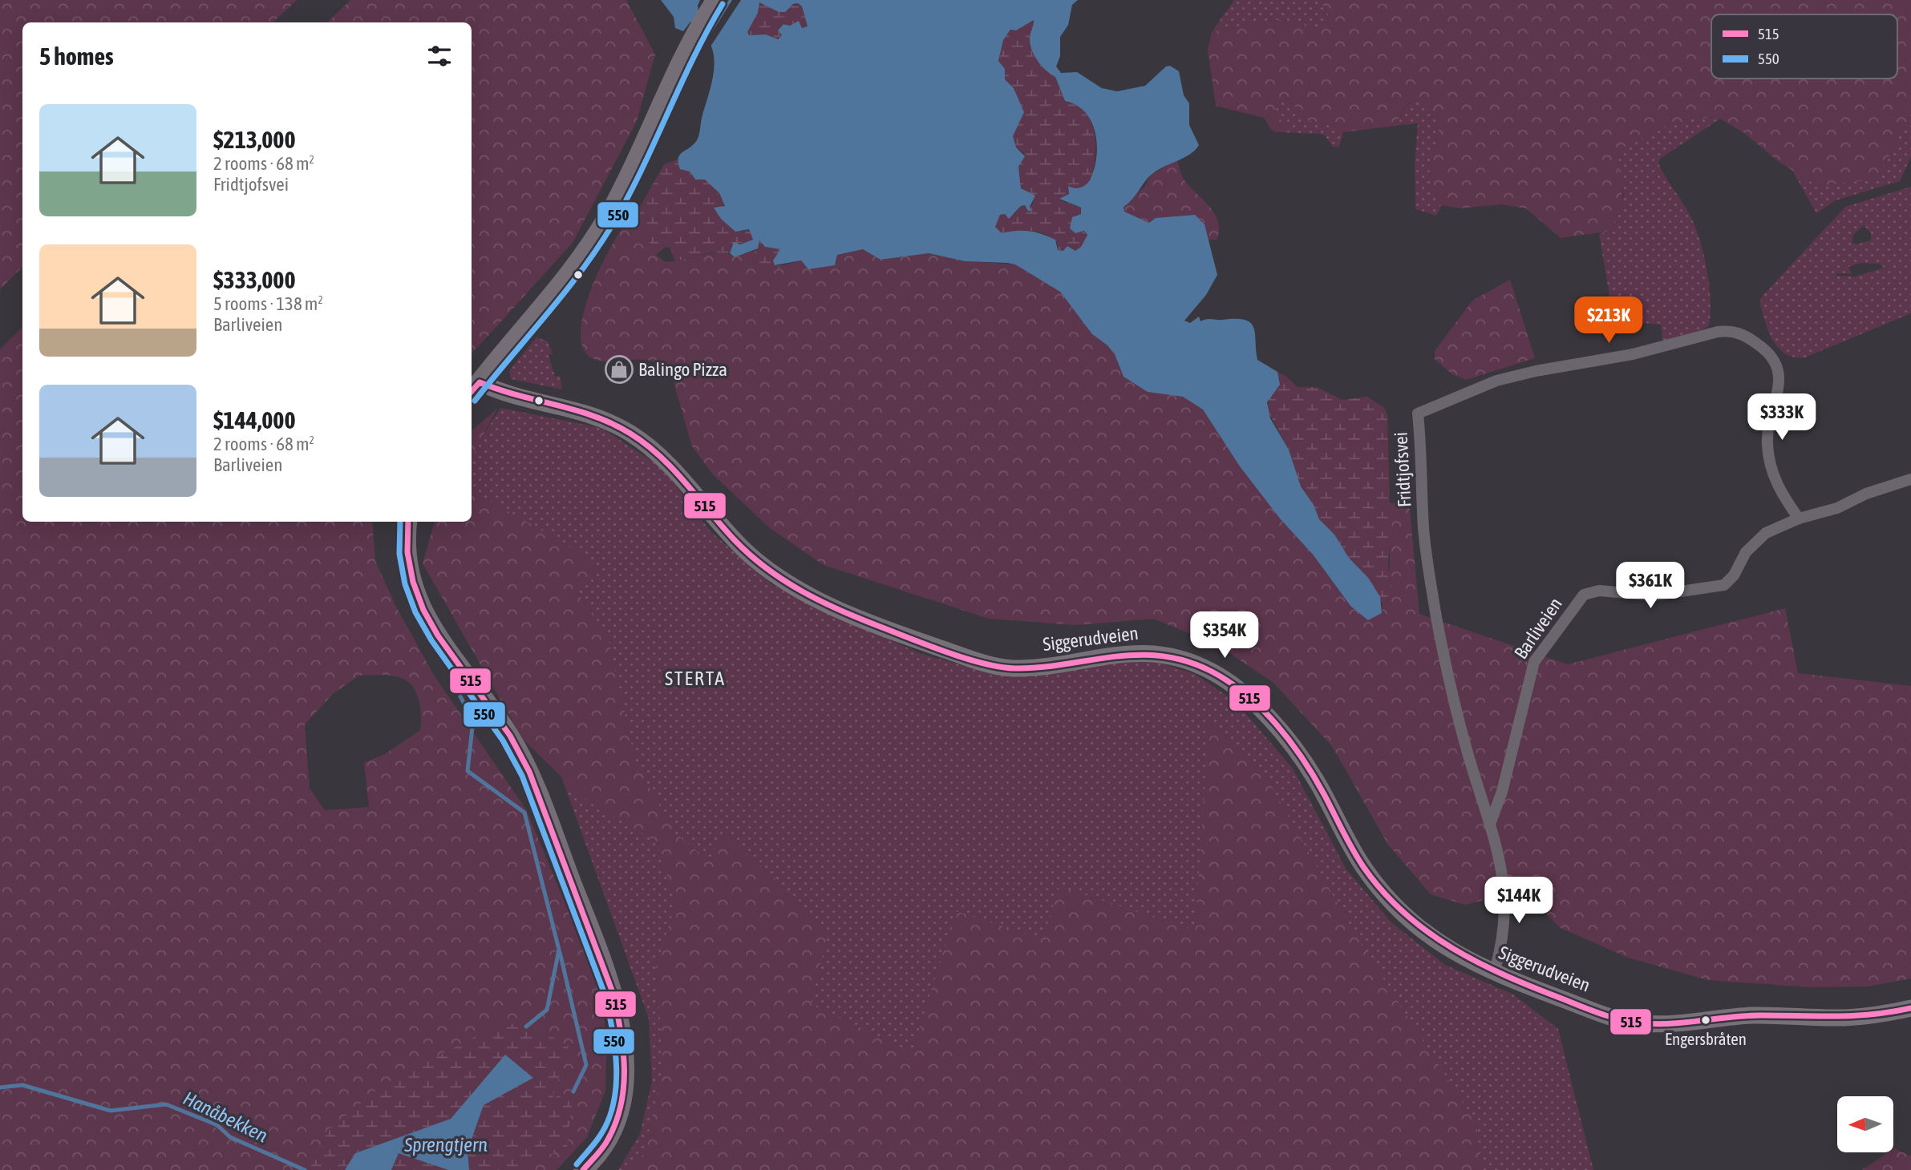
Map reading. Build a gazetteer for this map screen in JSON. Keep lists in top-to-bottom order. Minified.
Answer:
{"streets":{"main road":["Siggerudveien"],"street":["Fridtjofsvei","Barliveien"]},"crossings":[["Fridtjofsvei","Barliveien"],["Fridtjofsvei","Siggerudveien"]],"districts":["STERTA"],"water":["Hanåbekken","Sprengtjern"],"places":{"shop":["Balingo Pizza"],"other":["Engersbråten"]},"lines":["transit line 550","transit line 515"],"legend":["515","550"],"north":"left","page":{"heading":"5 homes","list":[{"name":"$213,000","note":"2 rooms · 68 m² · Fridtjofsvei"},{"name":"$333,000","note":"5 rooms · 138 m² · Barliveien"},{"name":"$144,000","note":"2 rooms · 68 m² · Barliveien"}],"price":["$213K","$333K","$361K","$354K","$144K"]}}
